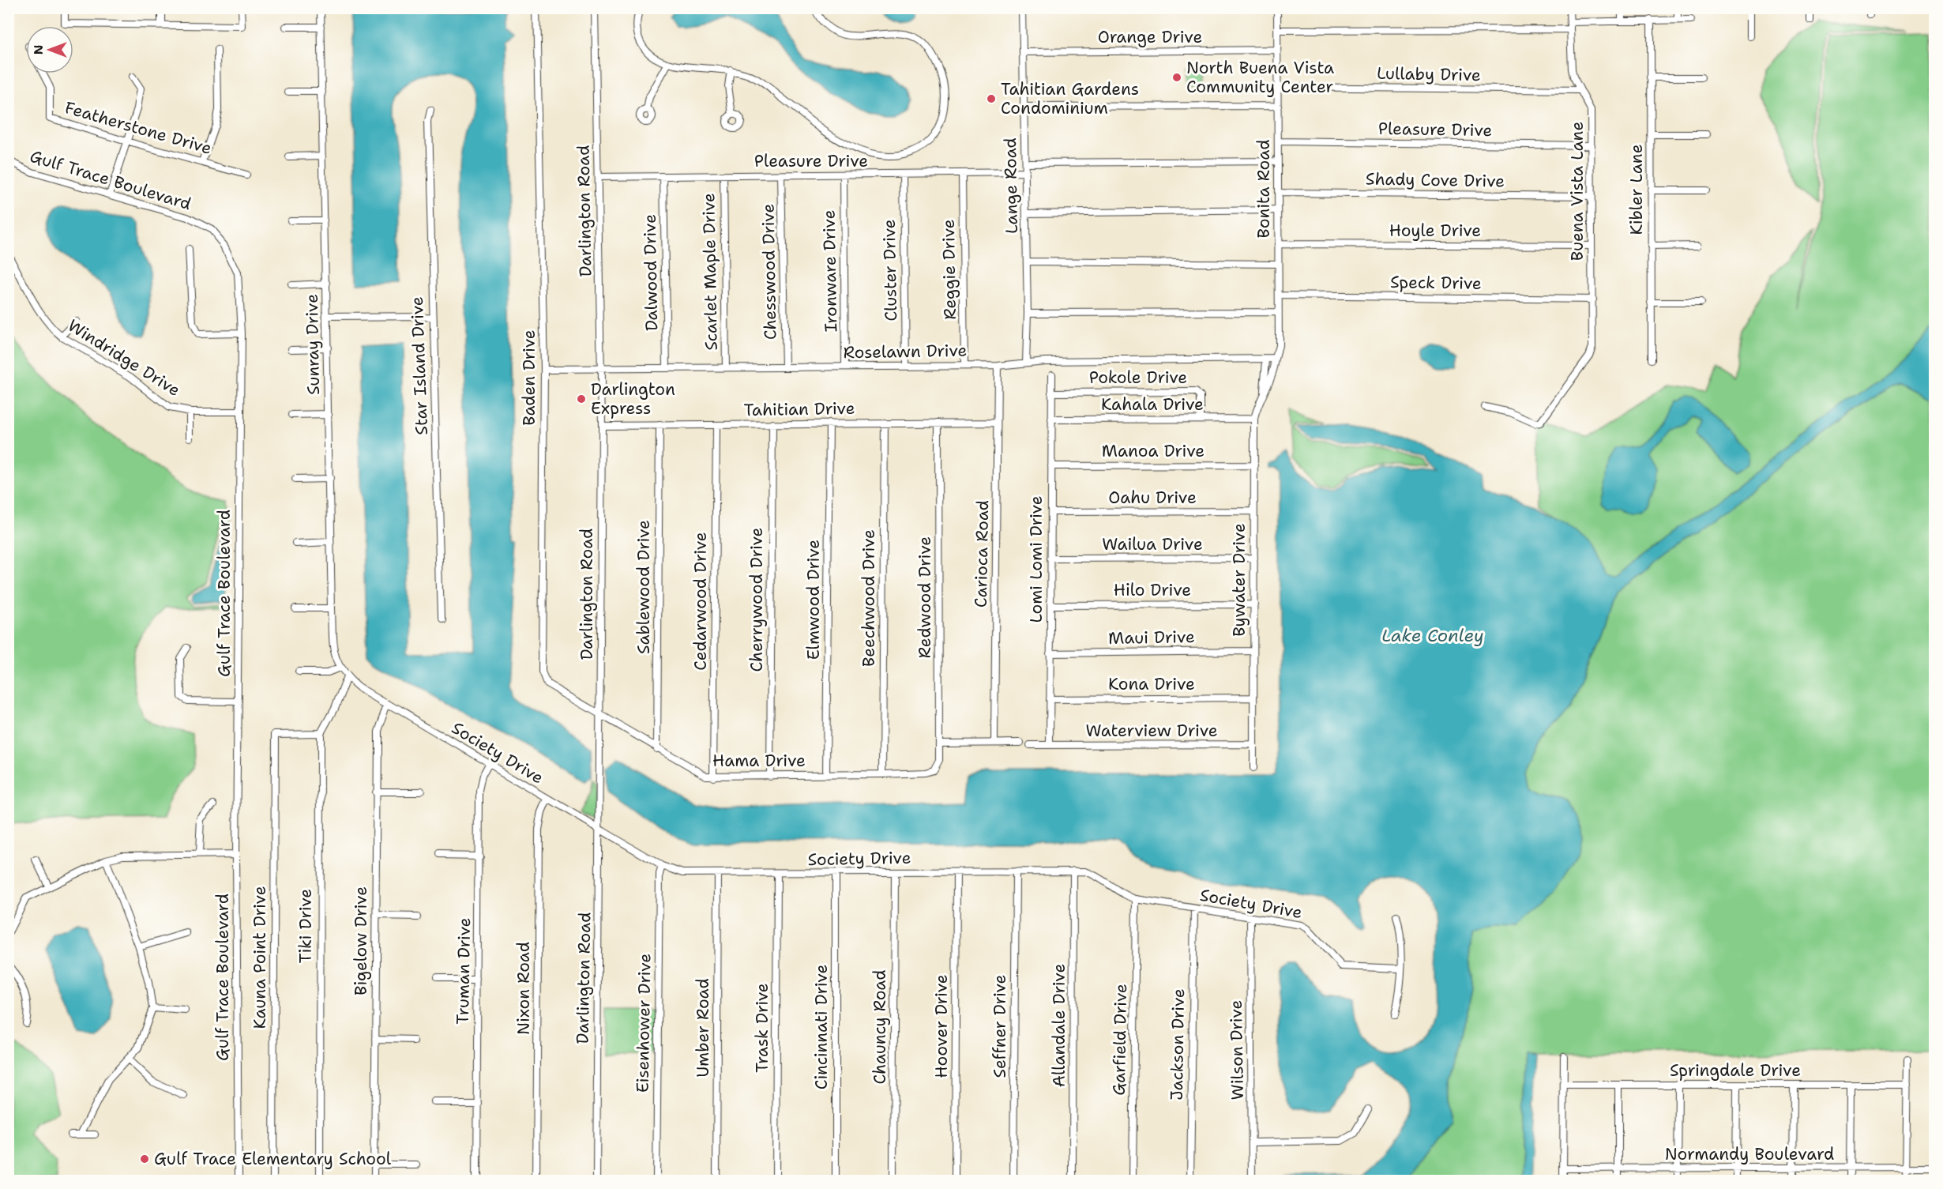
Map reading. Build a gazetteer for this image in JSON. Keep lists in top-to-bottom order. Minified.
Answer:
{"streets":{"street":["Orange Drive","Lullaby Drive","Featherstone Drive","Pleasure Drive","Gulf Trace Boulevard","Shady Cove Drive","Lange Road","Bonita Road","Kibler Lane","Buena Vista Lane","Darlington Road","Hoyle Drive","Reggie Drive","Cluster Drive","Ironware Drive","Scarlet Maple Drive","Chesswood Drive","Dalwood Drive","Speck Drive","Sunray Drive","Roselawn Drive","Windridge Drive","Star Island Drive","Baden Drive","Pokole Drive","Kahala Drive","Tahitian Drive","Manoa Drive","Oahu Drive","Wailua Drive","Carioca Road","Lomi Lomi Drive","Bywater Drive","Sablewood Drive","Hilo Drive","Redwood Drive","Beechwood Drive","Cherrywood Drive","Elmwood Drive","Cedarwood Drive","Maui Drive","Kona Drive","Waterview Drive","Society Drive","Hama Drive","Tiki Drive","Bigelow Drive","Kauna Point Drive","Truman Drive","Nixon Road","Eisenhower Drive","Allandale Drive","Hoover Drive","Seffner Drive","Cincinnati Drive","Chauncy Road","Umber Road","Trask Drive","Garfield Drive","Jackson Drive","Wilson Drive","Springdale Drive","Normandy Boulevard"]},"crossings":[["Orange Drive","Lange Road"],["Orange Drive","Bonita Road"],["Lullaby Drive","Bonita Road"],["Lullaby Drive","Buena Vista Lane"],["Pleasure Drive","Lange Road"],["Pleasure Drive","Bonita Road"],["Pleasure Drive","Buena Vista Lane"],["Pleasure Drive","Darlington Road"],["Pleasure Drive","Reggie Drive"],["Pleasure Drive","Cluster Drive"],["Pleasure Drive","Ironware Drive"],["Pleasure Drive","Scarlet Maple Drive"],["Pleasure Drive","Chesswood Drive"],["Pleasure Drive","Dalwood Drive"],["Gulf Trace Boulevard","Windridge Drive"],["Shady Cove Drive","Bonita Road"],["Shady Cove Drive","Buena Vista Lane"],["Lange Road","Roselawn Drive"],["Bonita Road","Hoyle Drive"],["Bonita Road","Speck Drive"],["Bonita Road","Bywater Drive"],["Buena Vista Lane","Hoyle Drive"],["Buena Vista Lane","Speck Drive"],["Darlington Road","Roselawn Drive"],["Darlington Road","Baden Drive"],["Darlington Road","Tahitian Drive"],["Darlington Road","Society Drive"],["Darlington Road","Hama Drive"],["Reggie Drive","Roselawn Drive"],["Cluster Drive","Roselawn Drive"],["Ironware Drive","Roselawn Drive"],["Scarlet Maple Drive","Roselawn Drive"],["Chesswood Drive","Roselawn Drive"],["Dalwood Drive","Roselawn Drive"],["Sunray Drive","Society Drive"],["Sunray Drive","Tiki Drive"],["Roselawn Drive","Baden Drive"],["Roselawn Drive","Carioca Road"],["Roselawn Drive","Bywater Drive"],["Baden Drive","Hama Drive"],["Pokole Drive","Kahala Drive"],["Pokole Drive","Lomi Lomi Drive"],["Kahala Drive","Lomi Lomi Drive"],["Kahala Drive","Bywater Drive"],["Tahitian Drive","Carioca Road"],["Tahitian Drive","Sablewood Drive"],["Tahitian Drive","Redwood Drive"],["Tahitian Drive","Beechwood Drive"],["Tahitian Drive","Cherrywood Drive"],["Tahitian Drive","Elmwood Drive"],["Tahitian Drive","Cedarwood Drive"],["Manoa Drive","Lomi Lomi Drive"],["Manoa Drive","Bywater Drive"],["Oahu Drive","Lomi Lomi Drive"],["Oahu Drive","Bywater Drive"],["Wailua Drive","Lomi Lomi Drive"],["Wailua Drive","Bywater Drive"],["Lomi Lomi Drive","Hilo Drive"],["Lomi Lomi Drive","Maui Drive"],["Lomi Lomi Drive","Kona Drive"],["Lomi Lomi Drive","Waterview Drive"],["Bywater Drive","Hilo Drive"],["Bywater Drive","Maui Drive"],["Bywater Drive","Kona Drive"],["Bywater Drive","Waterview Drive"],["Sablewood Drive","Hama Drive"],["Redwood Drive","Hama Drive"],["Beechwood Drive","Hama Drive"],["Cherrywood Drive","Hama Drive"],["Elmwood Drive","Hama Drive"],["Cedarwood Drive","Hama Drive"],["Society Drive","Tiki Drive"],["Society Drive","Bigelow Drive"],["Society Drive","Truman Drive"],["Society Drive","Nixon Road"],["Society Drive","Eisenhower Drive"],["Society Drive","Allandale Drive"],["Society Drive","Hoover Drive"],["Society Drive","Seffner Drive"],["Society Drive","Cincinnati Drive"],["Society Drive","Chauncy Road"],["Society Drive","Umber Road"],["Society Drive","Trask Drive"],["Society Drive","Garfield Drive"],["Society Drive","Jackson Drive"],["Society Drive","Wilson Drive"],["Tiki Drive","Kauna Point Drive"]],"water":["Lake Conley"],"places":["North Buena Vista Community Center","Tahitian Gardens Condominium","Darlington Express","Gulf Trace Elementary School"],"north":"left"}
